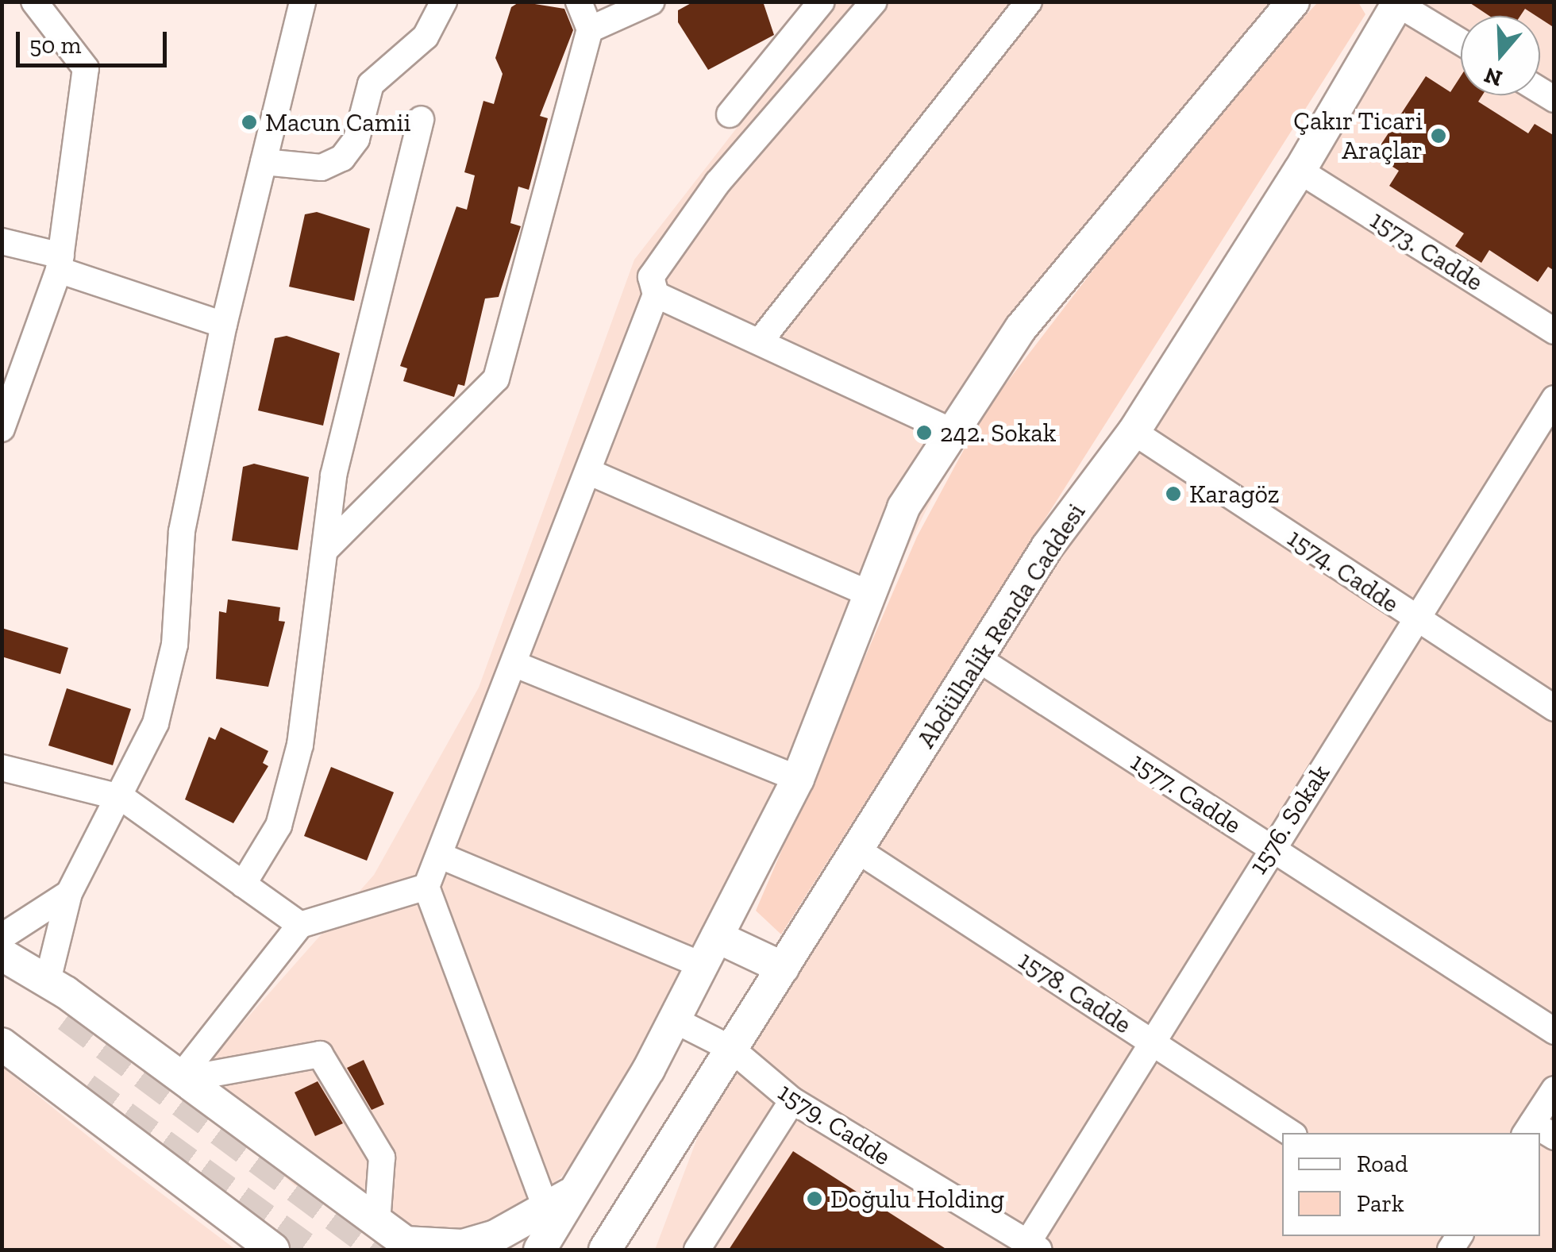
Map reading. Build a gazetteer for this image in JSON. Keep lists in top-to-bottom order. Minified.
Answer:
{"streets":{"main road":["Abdülhalik Renda Caddesi"],"street":["1573. Cadde","1574. Cadde","1577. Cadde","1576. Sokak","1578. Cadde","1579. Cadde"]},"crossings":[["1573. Cadde","Abdülhalik Renda Caddesi"],["1574. Cadde","Abdülhalik Renda Caddesi"],["1574. Cadde","1576. Sokak"],["Abdülhalik Renda Caddesi","1577. Cadde"],["Abdülhalik Renda Caddesi","1578. Cadde"],["Abdülhalik Renda Caddesi","1579. Cadde"],["1577. Cadde","1576. Sokak"],["1576. Sokak","1578. Cadde"],["1576. Sokak","1579. Cadde"]],"places":["Macun Camii","Çakır Ticari Araçlar","242. Sokak","Karagöz","Doğulu Holding"],"legend":["Road","Park"],"scale_bar":"50 m","north":"bottom"}
